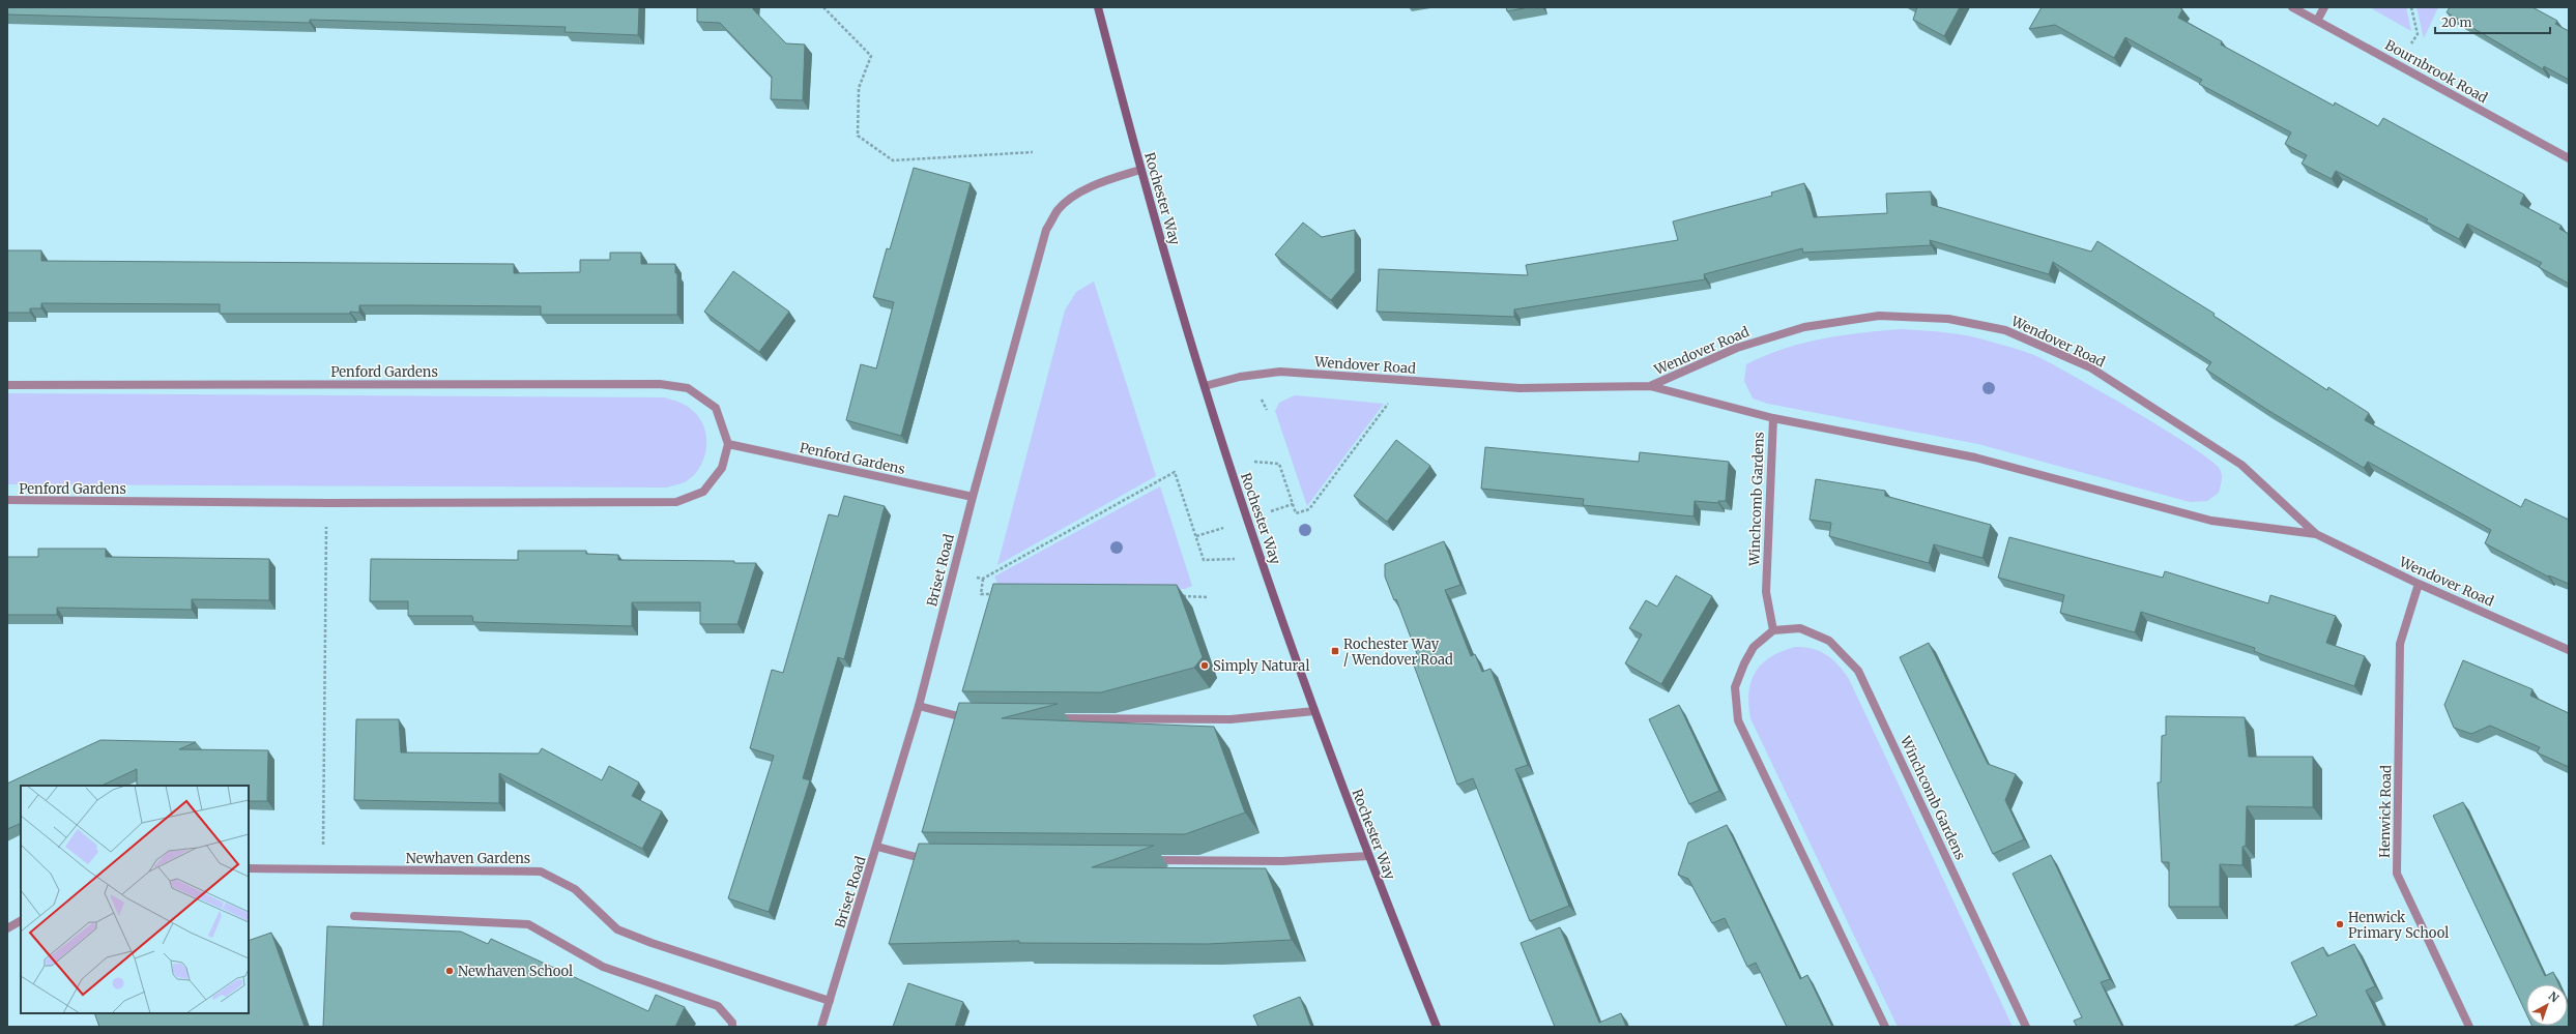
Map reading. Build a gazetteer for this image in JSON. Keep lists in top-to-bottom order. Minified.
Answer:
{"streets":{"street":["Bournbrook Road","Rochester Way","Wendover Road","Penford Gardens","Winchcomb Gardens","Briset Road","Henwick Road","Newhaven Gardens"]},"crossings":[["Rochester Way","Wendover Road"],["Rochester Way","Briset Road"],["Wendover Road","Winchcomb Gardens"],["Wendover Road","Henwick Road"],["Penford Gardens","Briset Road"],["Briset Road","Newhaven Gardens"]],"places":{"transit":["Rochester Way / Wendover Road"],"other":["Simply Natural","Henwick Primary School","Newhaven School"]},"scale_bar":"20 m","north":"top right"}
